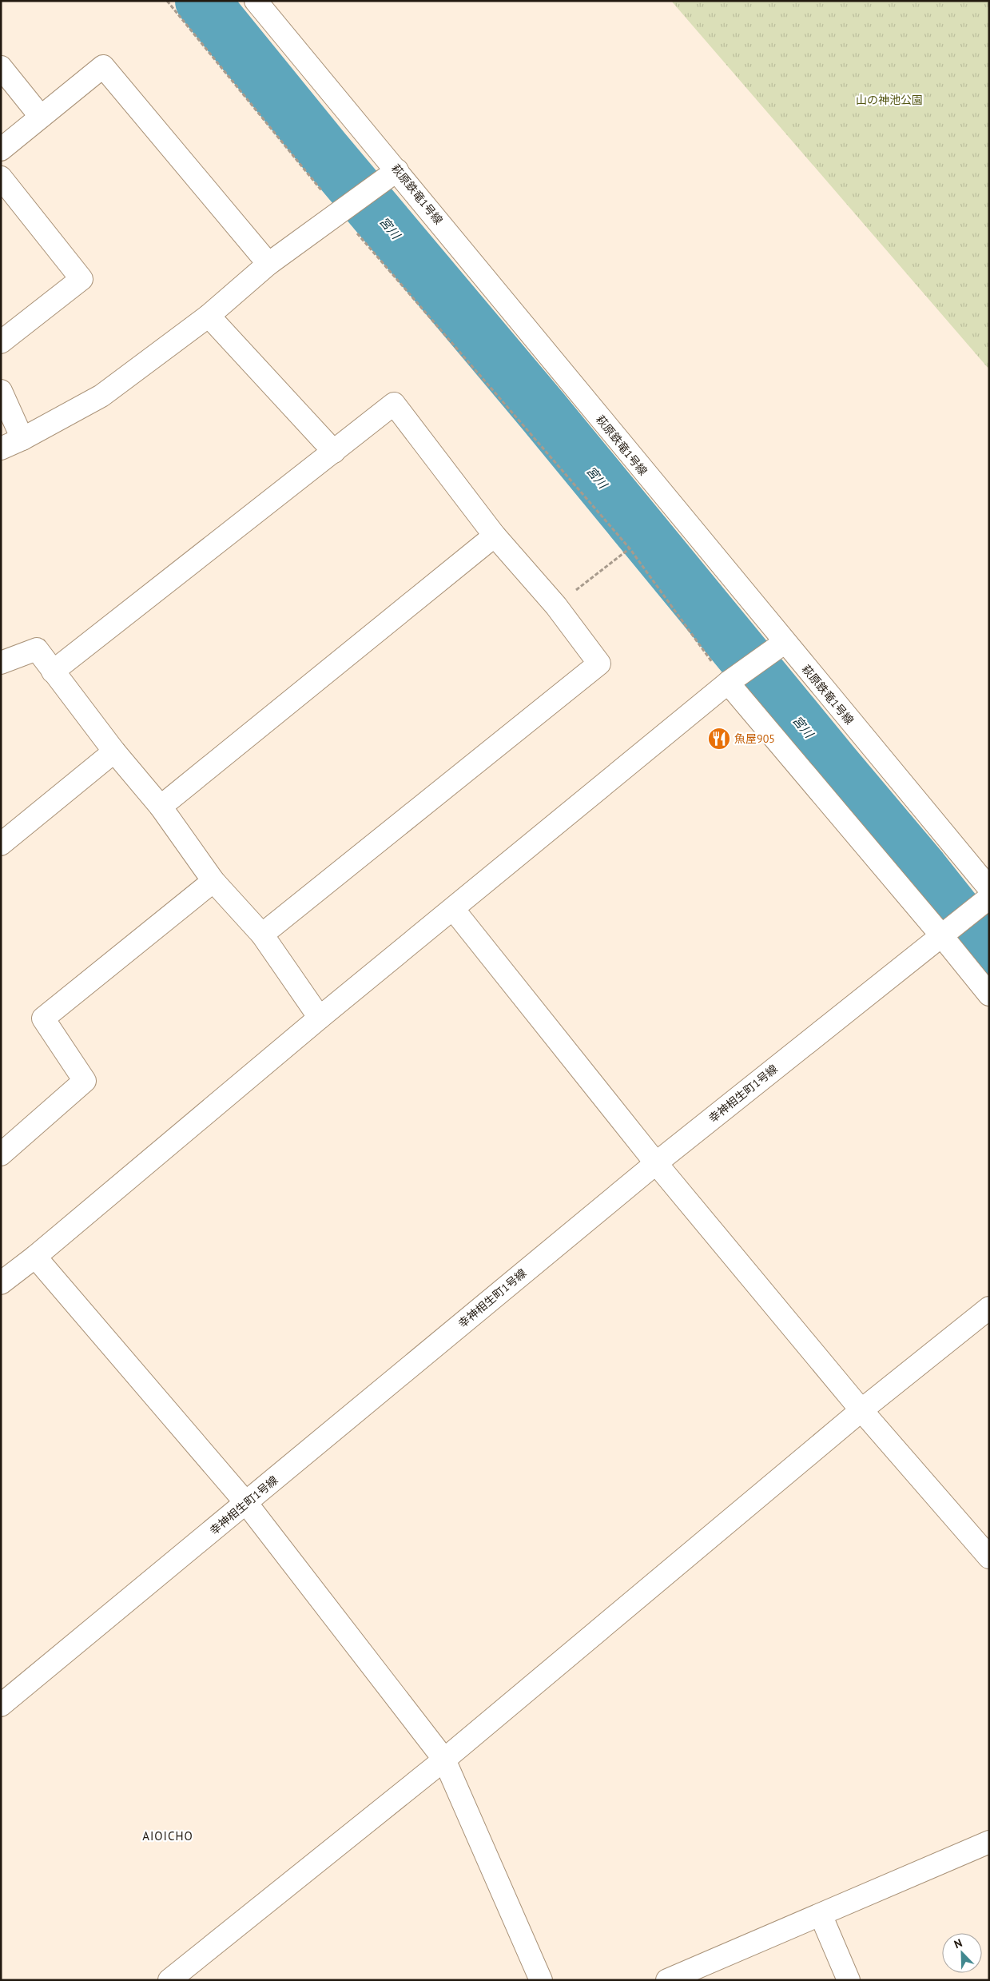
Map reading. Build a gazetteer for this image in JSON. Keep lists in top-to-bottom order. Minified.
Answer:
{"streets":{"street":["萩原鉄竜1号線","幸神相生町1号線"]},"districts":["AIOICHO"],"water":["宮川"],"parks":["山の神池公園"],"places":{"restaurant":["魚屋905"]},"north":"top left"}
